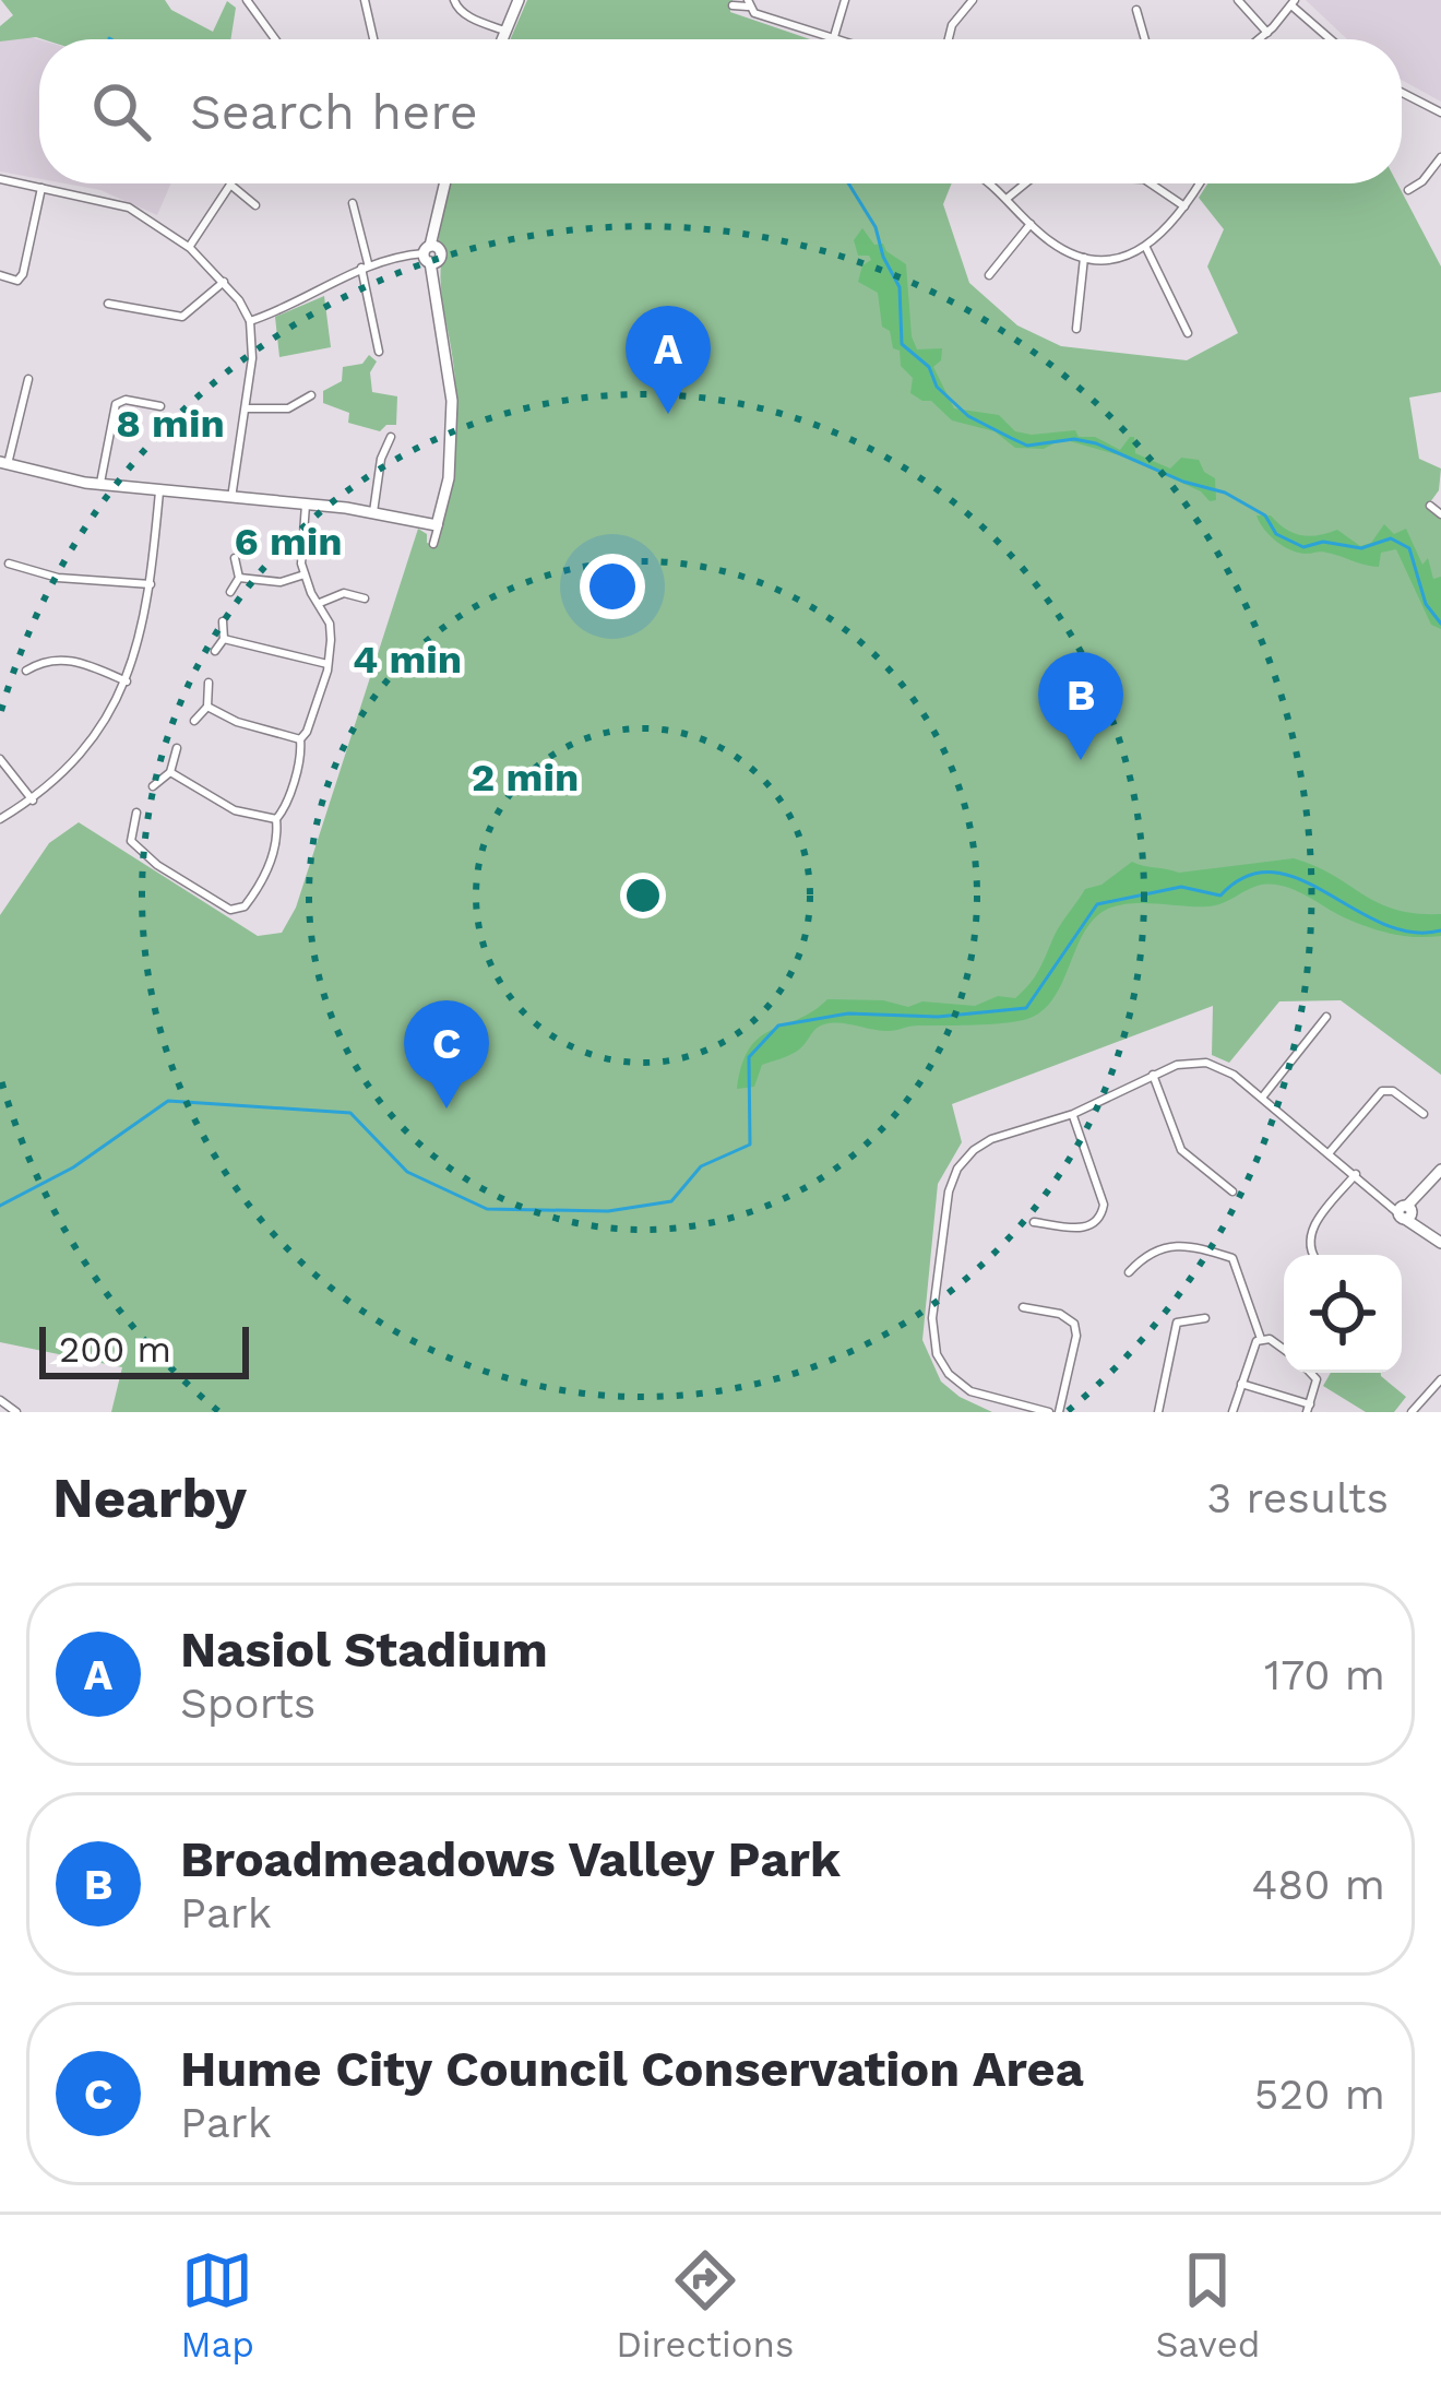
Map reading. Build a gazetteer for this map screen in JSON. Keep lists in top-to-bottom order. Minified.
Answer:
{"scale_bar":"200 m","page":{"search":"Search here","pins":["A","B","C"],"scale":"200 m","heading":["Nearby","3 results"],"list":[{"mark":"A","name":"Nasiol Stadium","note":"Sports","value":"170 m"},{"mark":"B","name":"Broadmeadows Valley Park","note":"Park","value":"480 m"},{"mark":"C","name":"Hume City Council Conservation Area","note":"Park","value":"520 m"}],"nav":["Map","Directions","Saved"]},"rings":["8 min","6 min","4 min","2 min"]}
